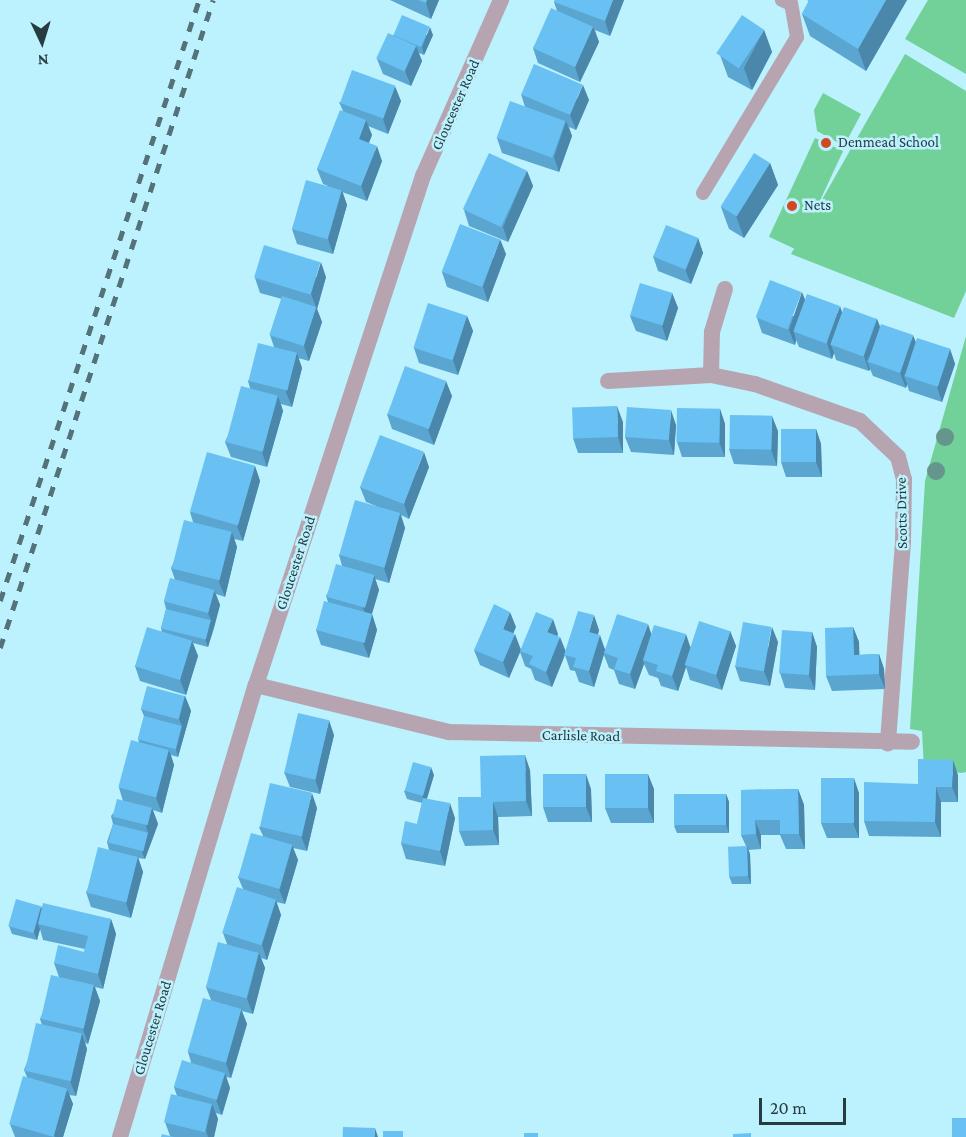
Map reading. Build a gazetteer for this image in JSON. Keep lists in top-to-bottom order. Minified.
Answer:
{"streets":{"street":["Gloucester Road","Scotts Drive","Carlisle Road"]},"crossings":[["Gloucester Road","Carlisle Road"],["Scotts Drive","Carlisle Road"]],"places":["Denmead School","Nets"],"scale_bar":"20 m","north":"bottom"}
